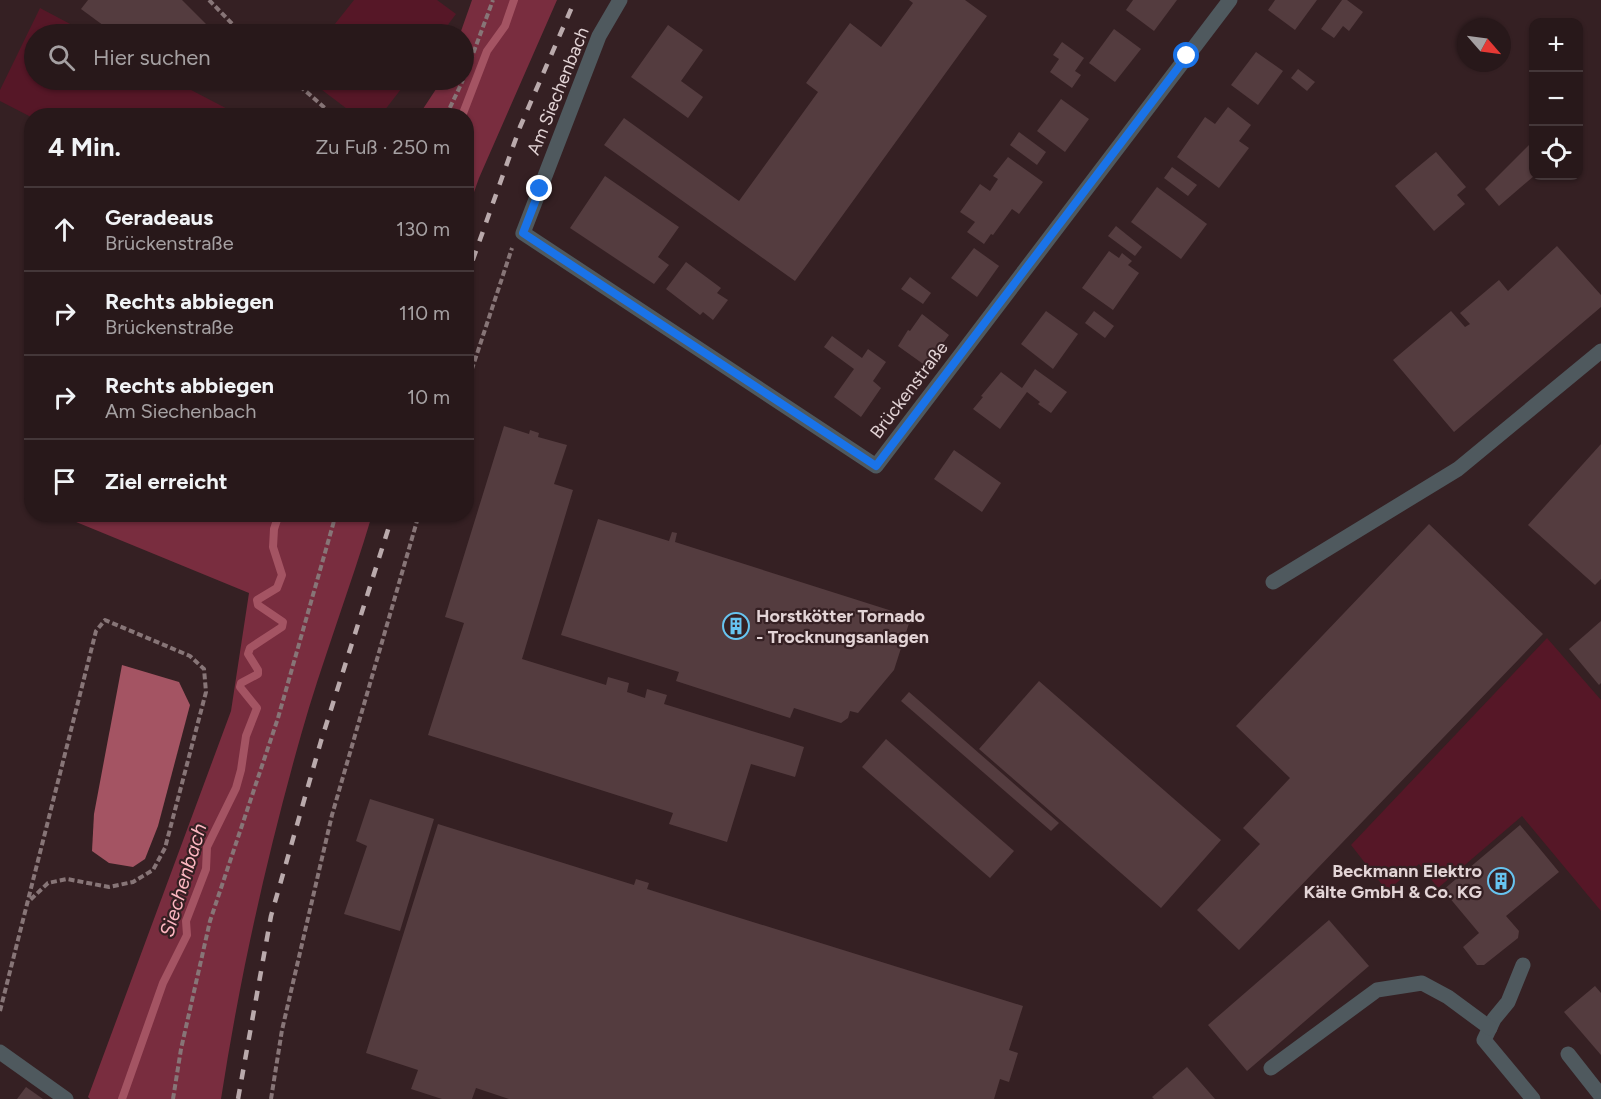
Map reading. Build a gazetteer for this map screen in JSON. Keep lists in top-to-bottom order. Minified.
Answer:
{"streets":{"street":["Am Siechenbach","Brückenstraße"]},"crossings":[["Am Siechenbach","Brückenstraße"]],"water":["Siechenbach"],"places":{"building":["Horstkötter Tornado - Trocknungsanlagen","Beckmann Elektro Kälte GmbH & Co. KG"]},"north":"bottom right","page":{"map_buttons":["+","−"],"search":"Hier suchen","heading":["4 Min.","Zu Fuß · 250 m"],"list":[["Geradeaus","Brückenstraße","130 m"],["Rechts abbiegen","Brückenstraße","110 m"],["Rechts abbiegen","Am Siechenbach","10 m"],"Ziel erreicht"]}}
